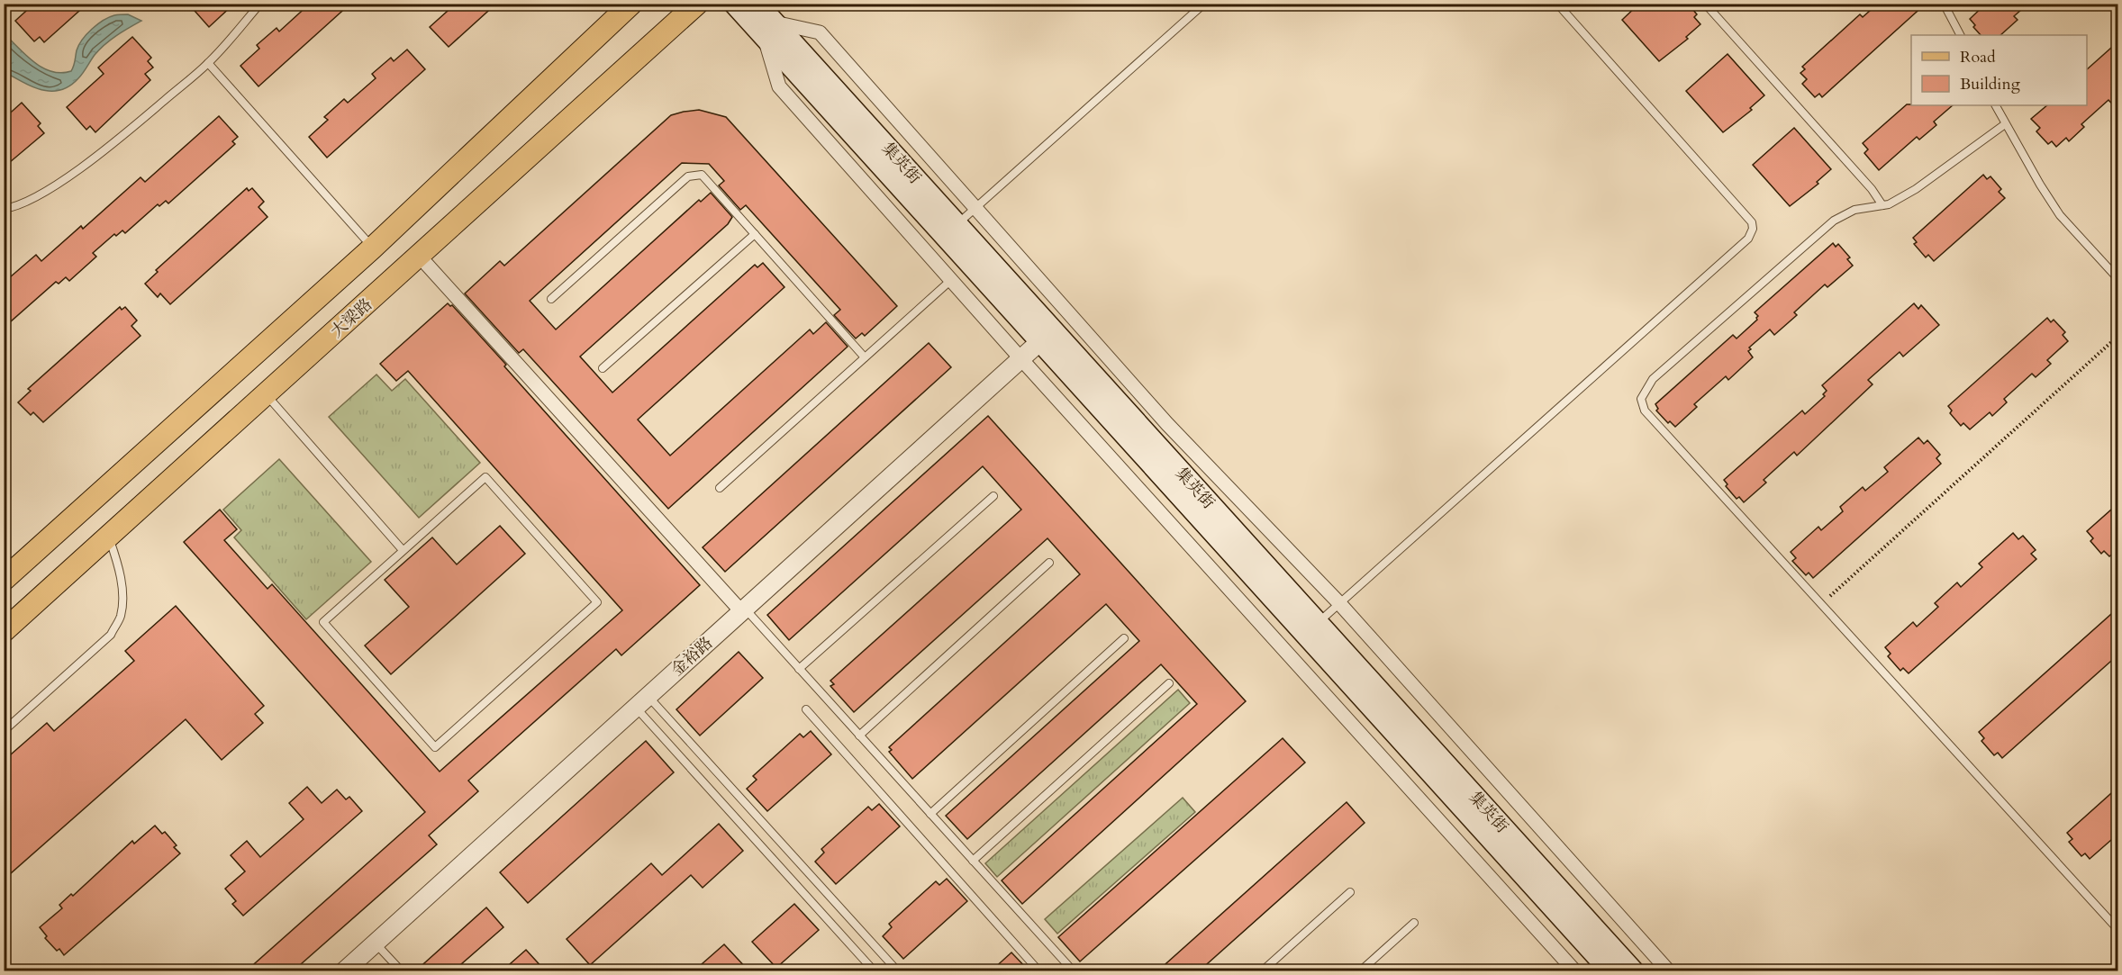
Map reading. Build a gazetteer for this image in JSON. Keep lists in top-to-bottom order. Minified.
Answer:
{"streets":{"main road":["集英街","大梁路"],"street":["金裕路"]},"crossings":[["集英街","金裕路"]],"legend":["Road","Building"]}
